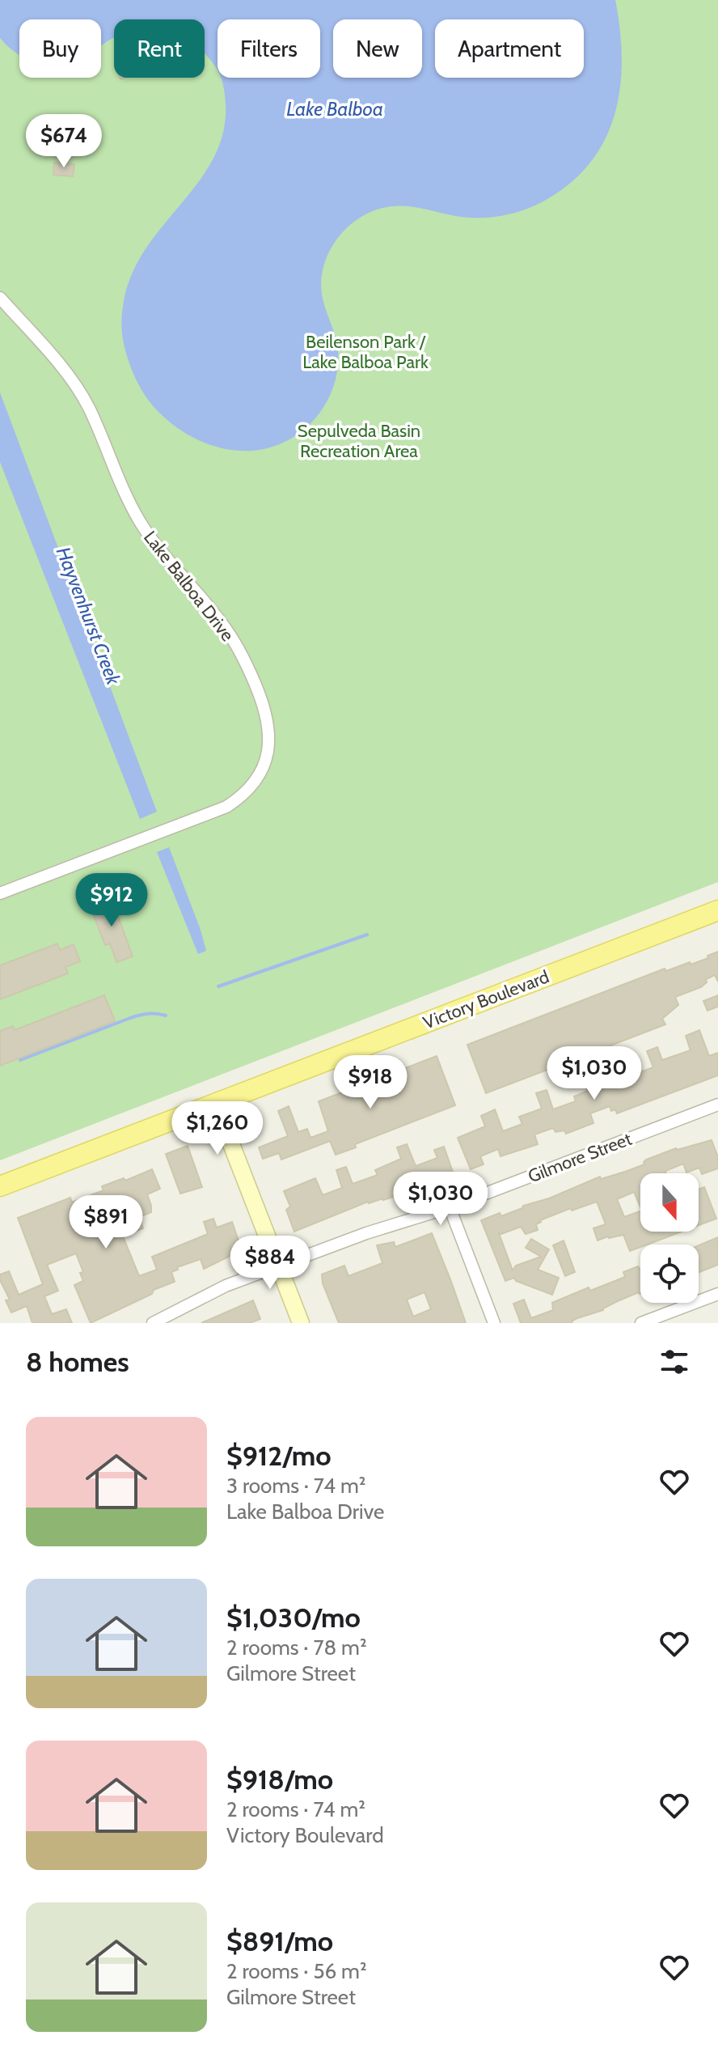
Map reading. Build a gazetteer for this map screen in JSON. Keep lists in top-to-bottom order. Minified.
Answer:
{"streets":{"main road":["Victory Boulevard"],"street":["Lake Balboa Drive","Gilmore Street"]},"water":["Lake Balboa","Hayvenhurst Creek"],"parks":["Beilenson Park / Lake Balboa Park","Sepulveda Basin Recreation Area"],"north":"bottom","page":{"chip":["Buy","Rent","Filters","New","Apartment"],"price":["$674","$912","$1,030","$918","$1,260","$1,030","$891","$884"],"heading":"8 homes","list":[{"name":"$912/mo","note":"3 rooms · 74 m² · Lake Balboa Drive"},{"name":"$1,030/mo","note":"2 rooms · 78 m² · Gilmore Street"},{"name":"$918/mo","note":"2 rooms · 74 m² · Victory Boulevard"},{"name":"$891/mo","note":"2 rooms · 56 m² · Gilmore Street"}]}}
